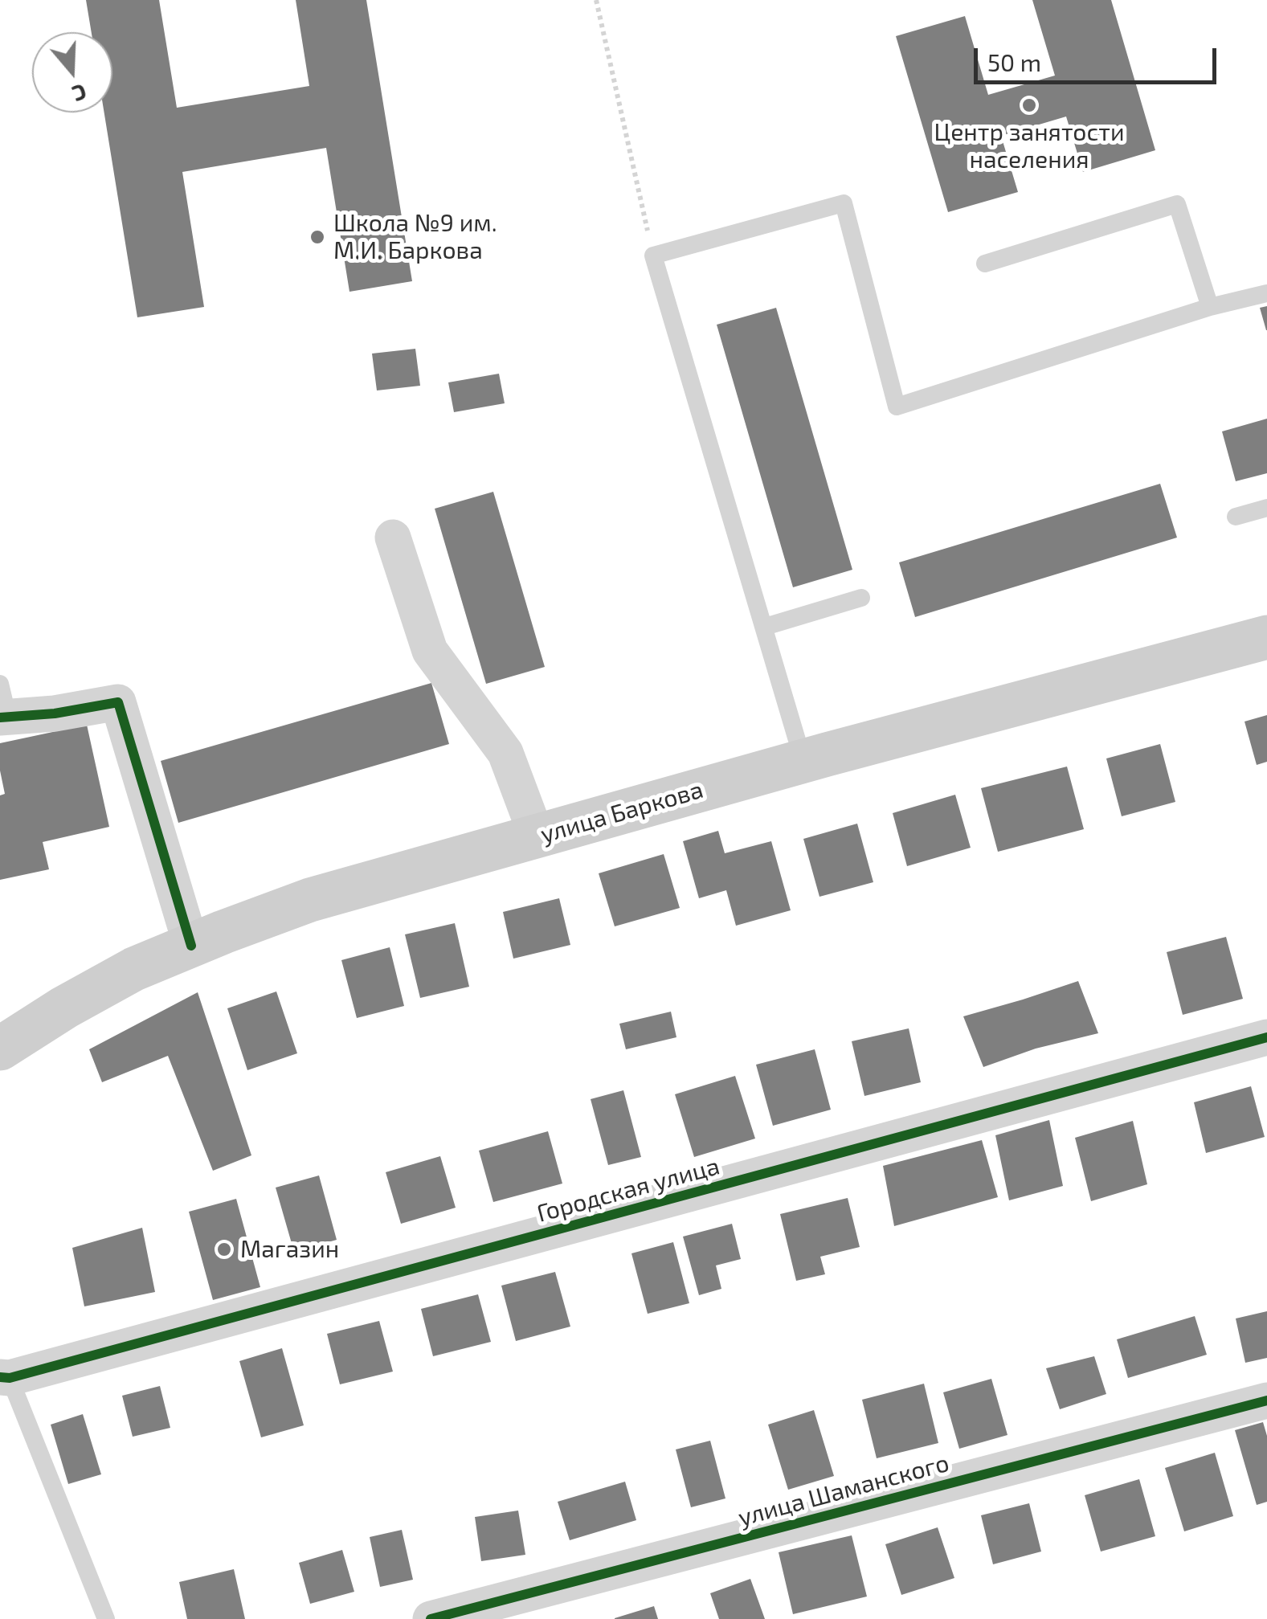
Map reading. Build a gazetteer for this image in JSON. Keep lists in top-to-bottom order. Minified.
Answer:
{"streets":{"main road":["улица Баркова"],"street":["Городская улица","улица Шаманского"]},"places":["Центр занятости населения","Школа №9 им. М.И. Баркова","Магазин"],"scale_bar":"50 m","north":"bottom"}
